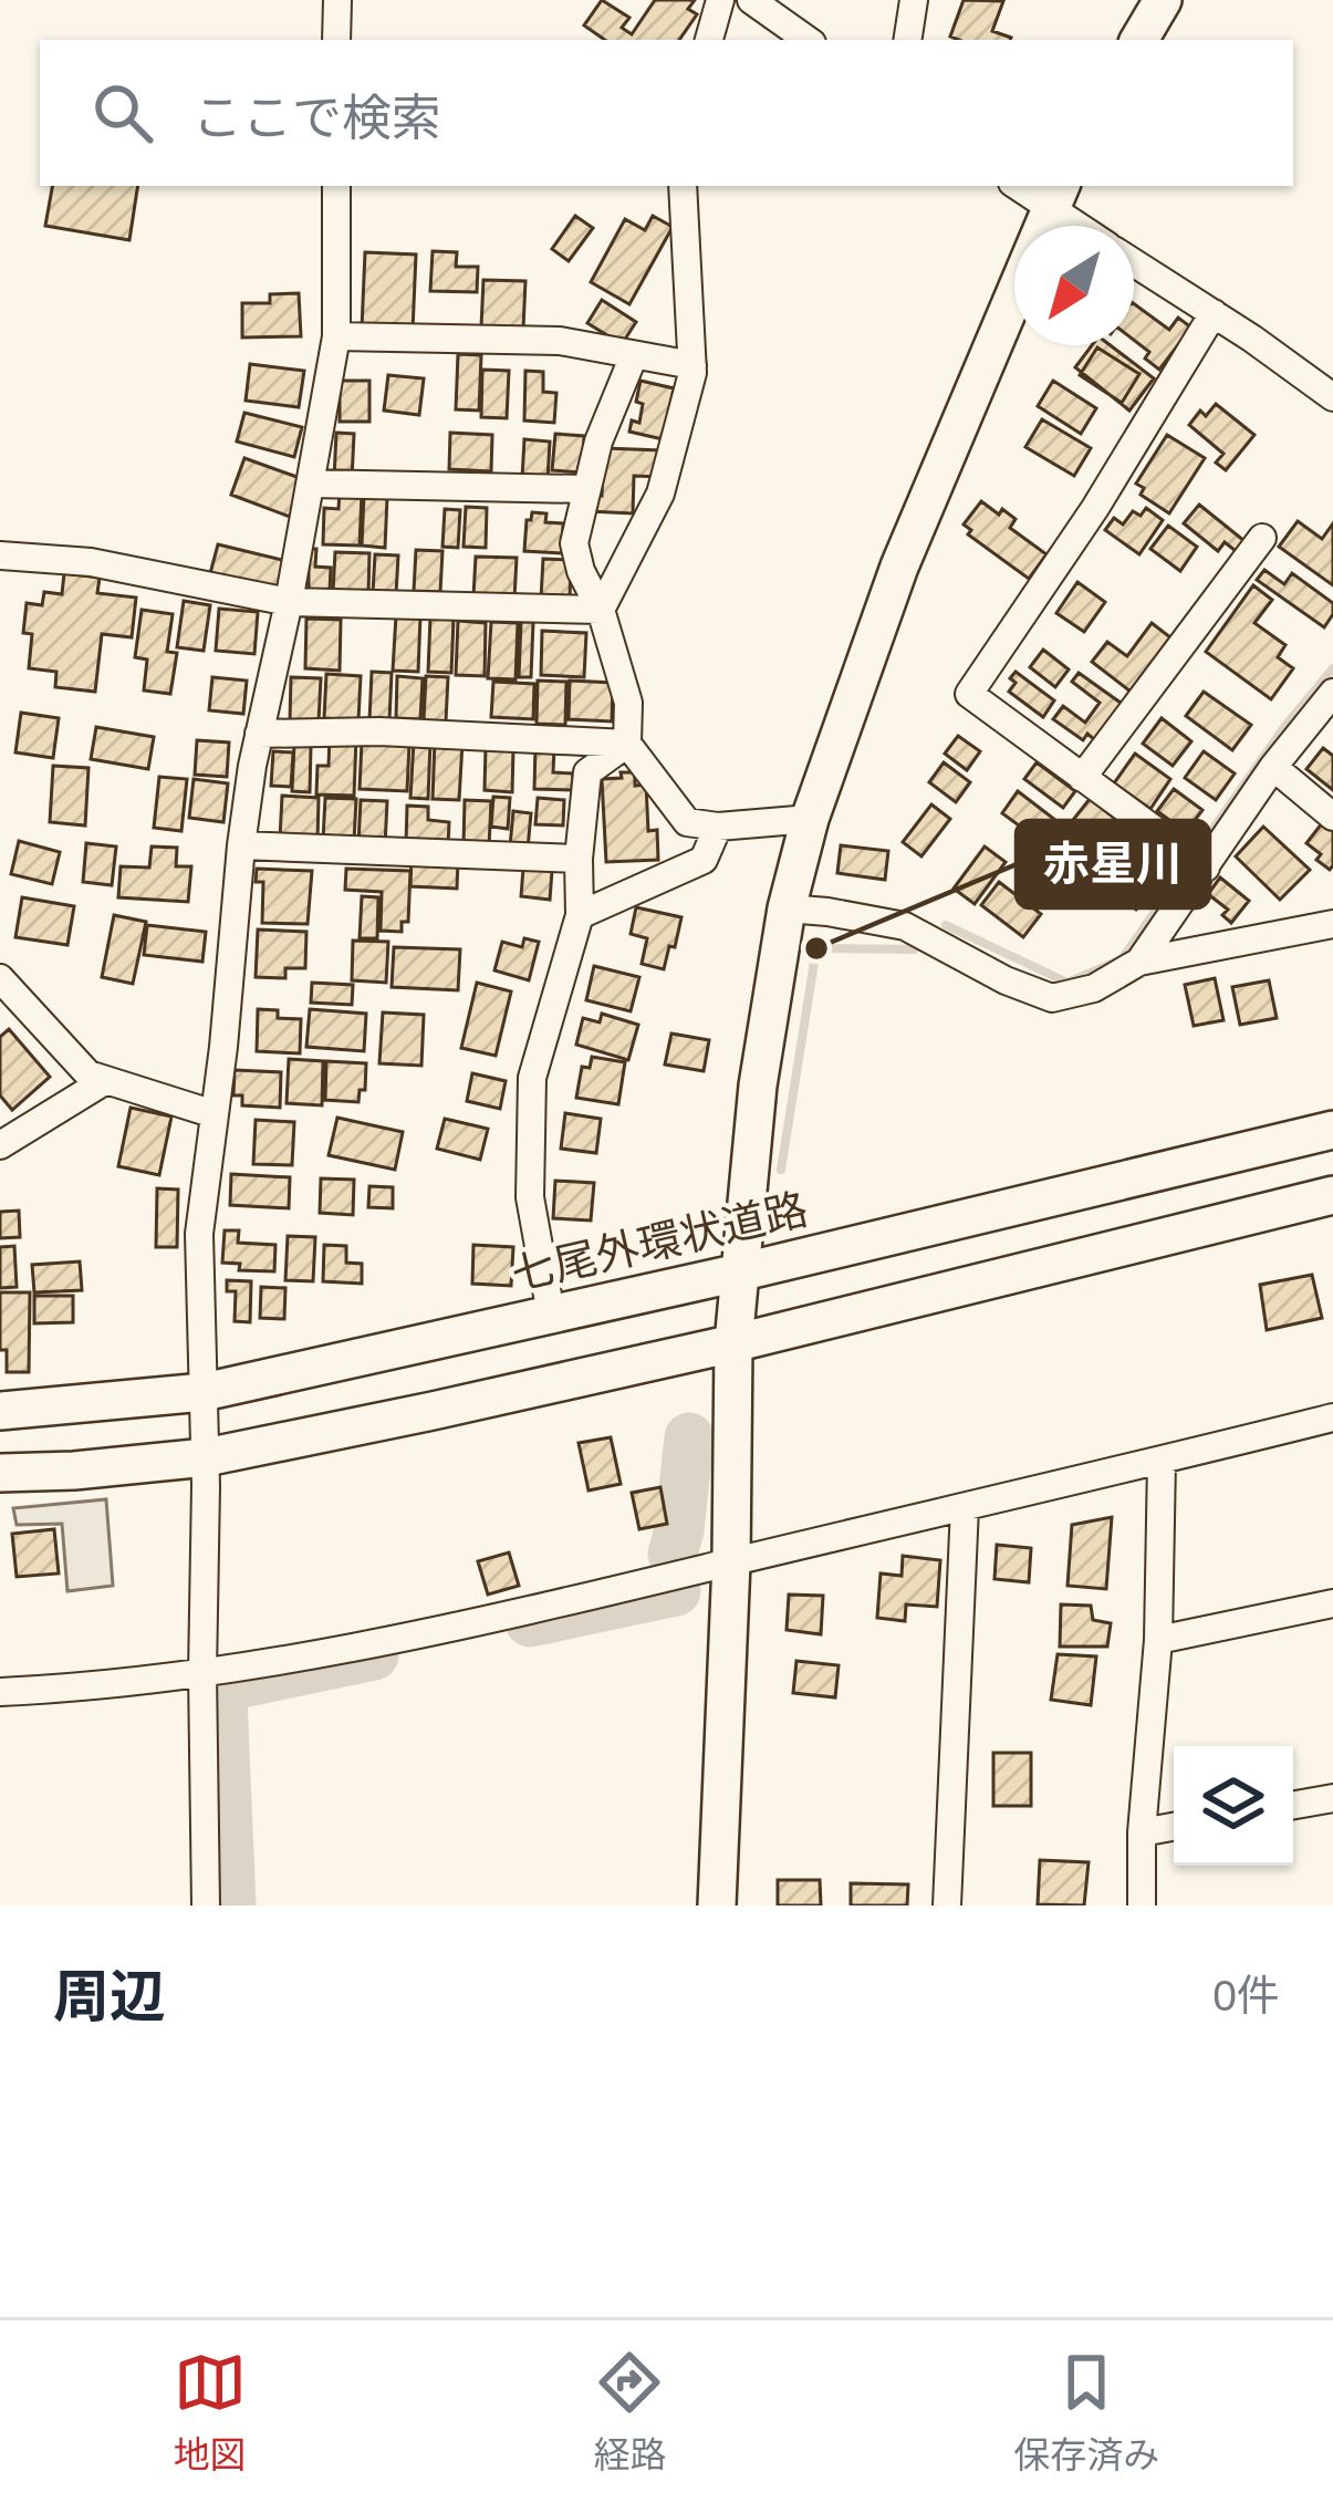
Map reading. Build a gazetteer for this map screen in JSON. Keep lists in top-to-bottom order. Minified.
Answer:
{"streets":{"street":["七尾外環状道路"]},"places":["赤星川"],"north":"bottom left","page":{"search":"ここで検索","heading":["周辺","0件"],"nav":["地図","経路","保存済み"]}}
